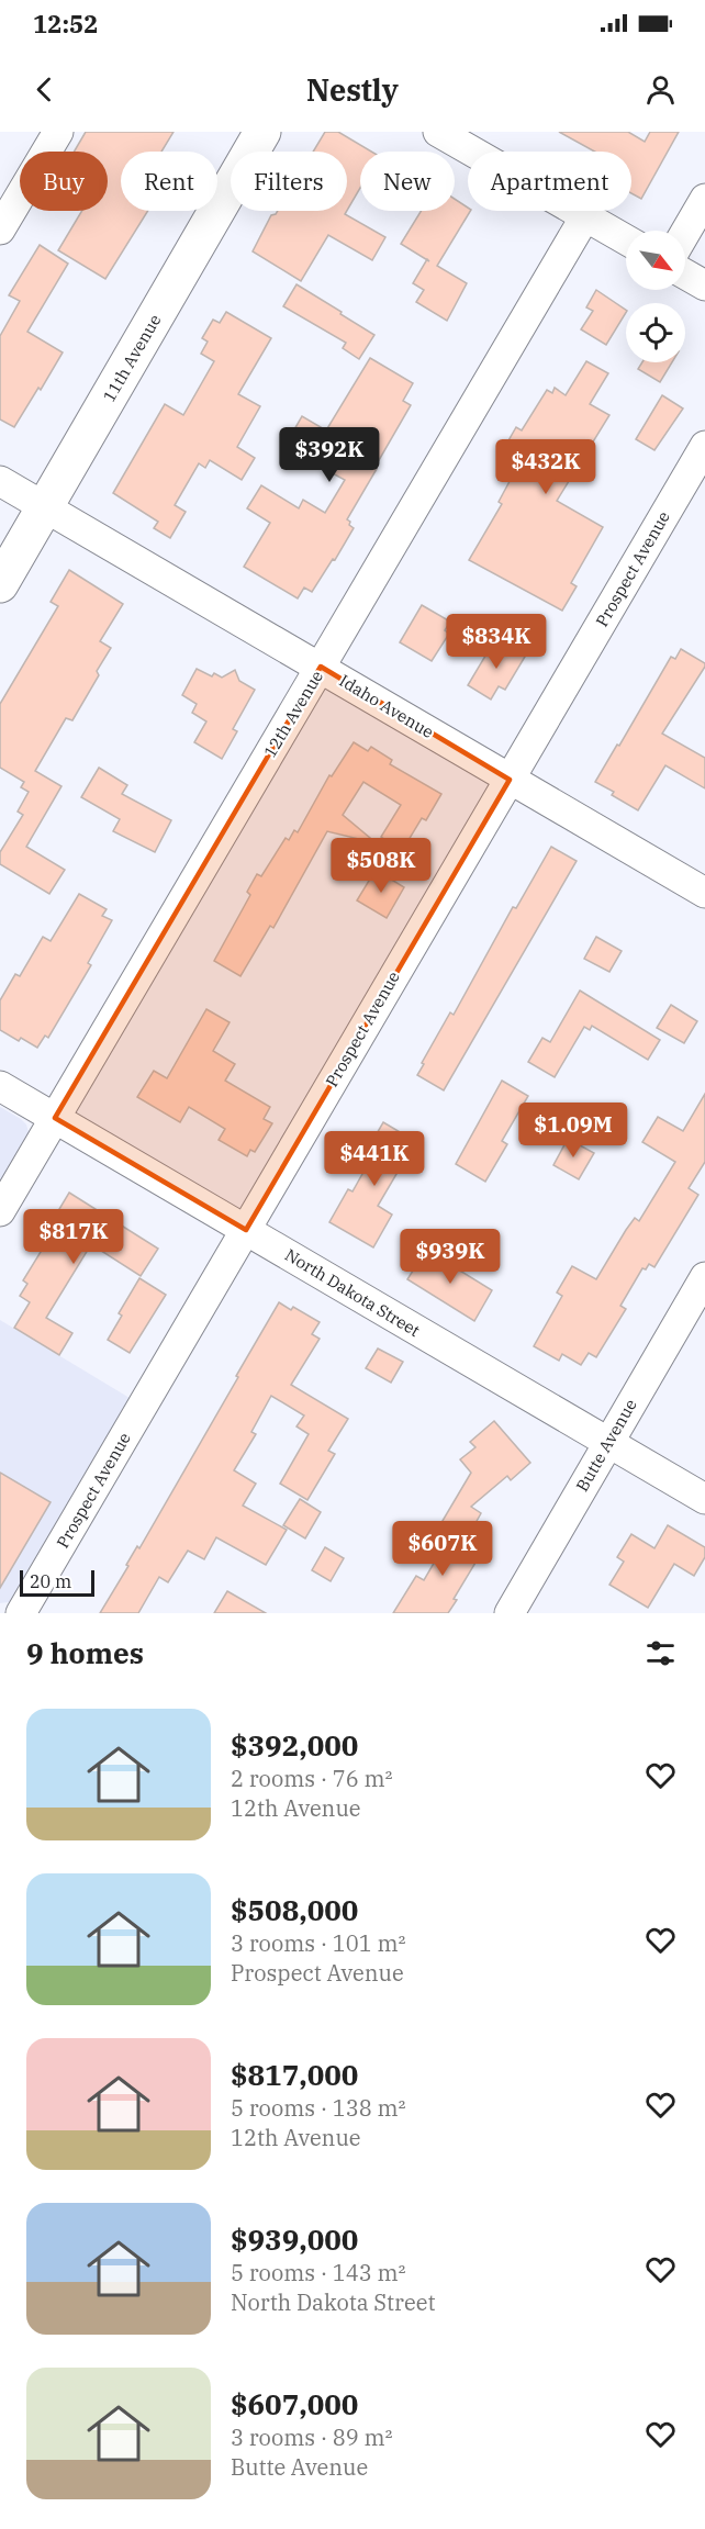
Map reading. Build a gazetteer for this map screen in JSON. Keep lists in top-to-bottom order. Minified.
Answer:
{"streets":{"main road":["11th Avenue"],"street":["Prospect Avenue","Idaho Avenue","12th Avenue","North Dakota Street","Butte Avenue"]},"crossings":[["11th Avenue","Idaho Avenue"],["Prospect Avenue","Idaho Avenue"],["Prospect Avenue","North Dakota Street"],["Idaho Avenue","12th Avenue"],["12th Avenue","North Dakota Street"],["North Dakota Street","Butte Avenue"]],"scale_bar":"20 m","north":"bottom right","page":{"status":"12:52","header":"Nestly","chip":["Buy","Rent","Filters","New","Apartment"],"price":["$392K","$432K","$834K","$508K","$1.09M","$441K","$817K","$939K","$607K"],"scale":"20 m","heading":"9 homes","list":[{"name":"$392,000","note":"2 rooms · 76 m² · 12th Avenue"},{"name":"$508,000","note":"3 rooms · 101 m² · Prospect Avenue"},{"name":"$817,000","note":"5 rooms · 138 m² · 12th Avenue"},{"name":"$939,000","note":"5 rooms · 143 m² · North Dakota Street"},{"name":"$607,000","note":"3 rooms · 89 m² · Butte Avenue"}]}}
